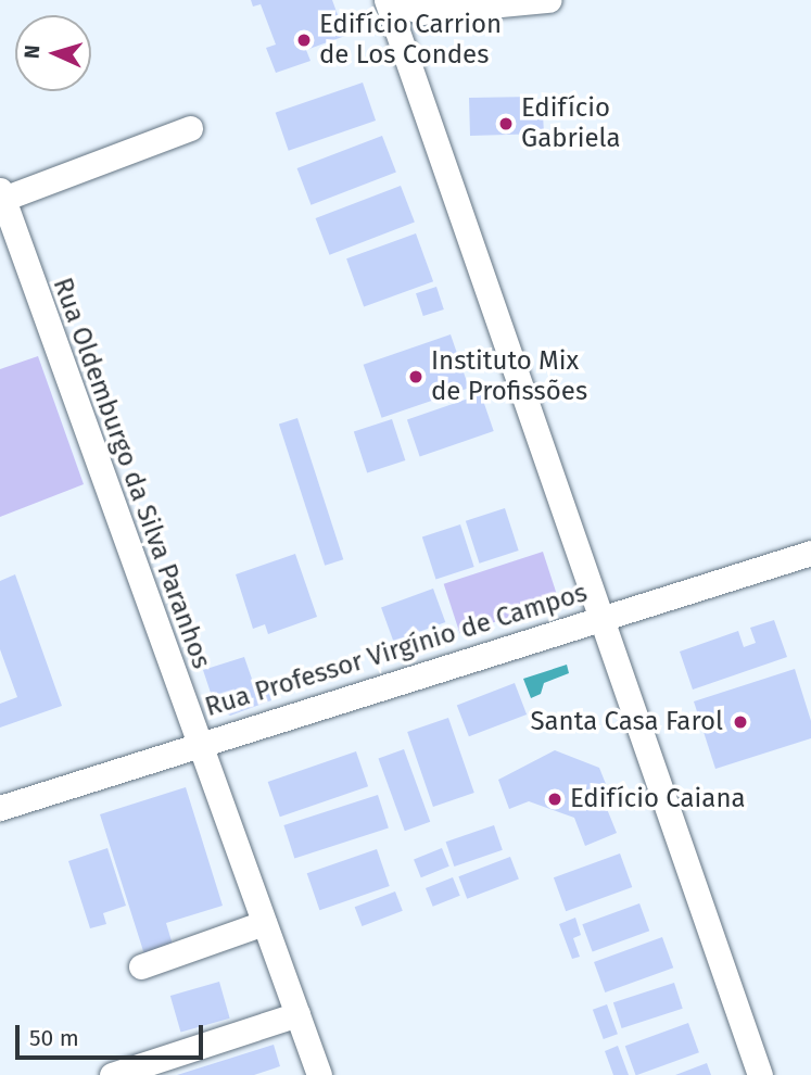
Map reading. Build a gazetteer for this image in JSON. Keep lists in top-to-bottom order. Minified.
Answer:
{"streets":{"street":["Rua Oldemburgo da Silva Paranhos","Rua Professor Virgínio de Campos"]},"crossings":[["Rua Oldemburgo da Silva Paranhos","Rua Professor Virgínio de Campos"]],"places":["Edifício Carrion de Los Condes","Edifício Gabriela","Instituto Mix de Profissões","Santa Casa Farol","Edifício Caiana"],"scale_bar":"50 m","north":"left"}
